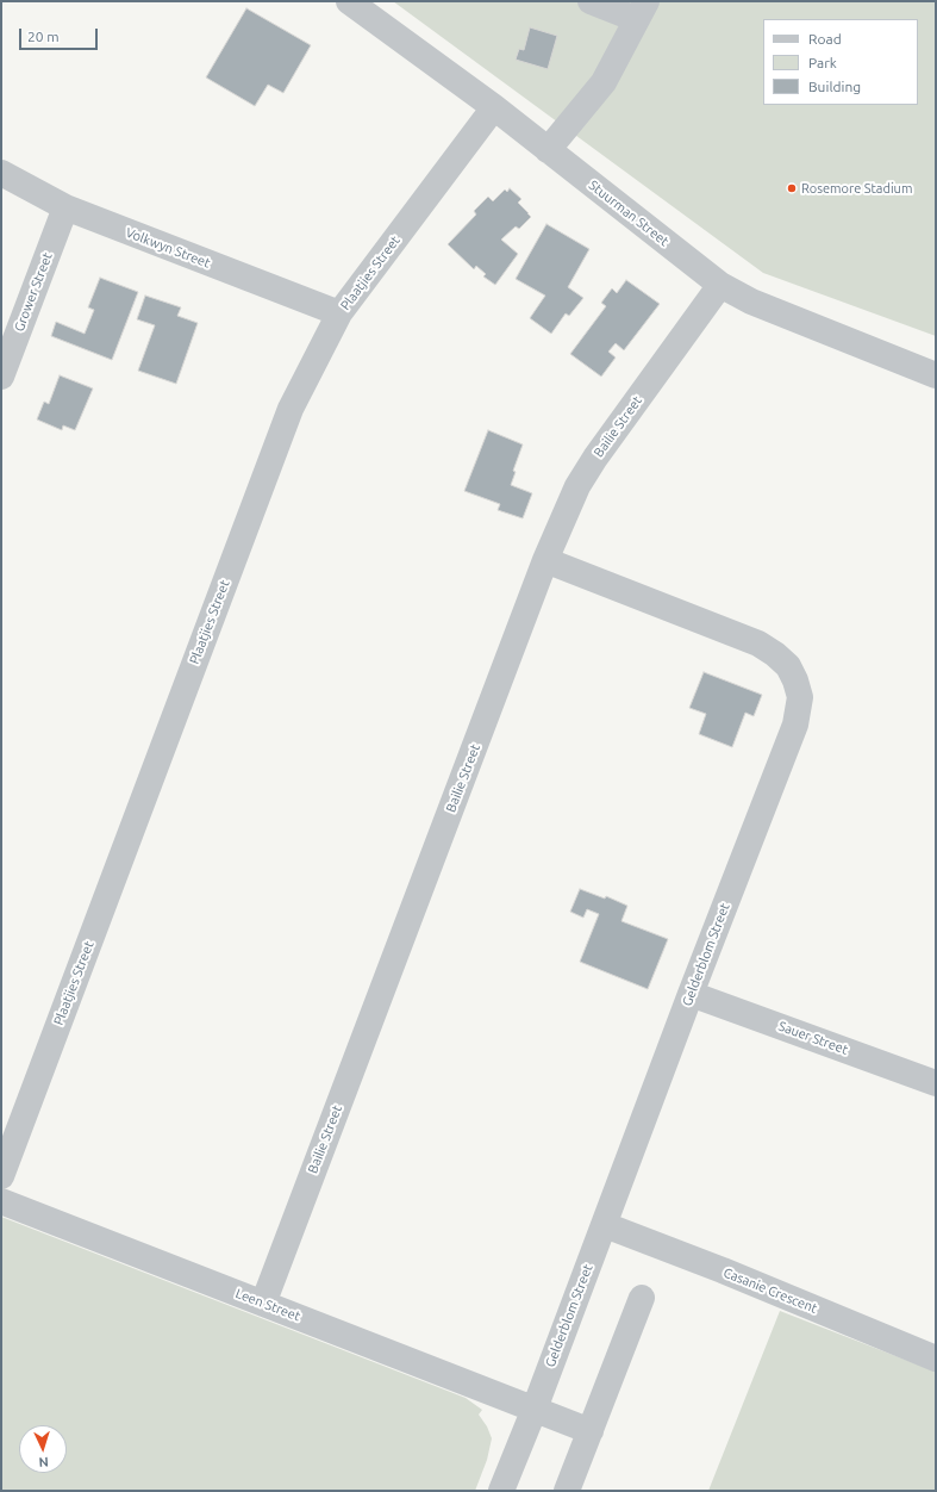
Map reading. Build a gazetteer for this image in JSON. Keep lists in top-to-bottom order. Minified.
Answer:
{"streets":{"street":["Stuurman Street","Volkwyn Street","Plaatjies Street","Grower Street","Bailie Street","Gelderblom Street","Sauer Street","Casanie Crescent","Leen Street"]},"crossings":[["Stuurman Street","Plaatjies Street"],["Stuurman Street","Bailie Street"],["Volkwyn Street","Plaatjies Street"],["Volkwyn Street","Grower Street"],["Bailie Street","Gelderblom Street"],["Bailie Street","Leen Street"],["Gelderblom Street","Sauer Street"],["Gelderblom Street","Casanie Crescent"],["Gelderblom Street","Leen Street"]],"places":["Rosemore Stadium"],"legend":["Road","Park","Building"],"scale_bar":"20 m","north":"bottom"}
